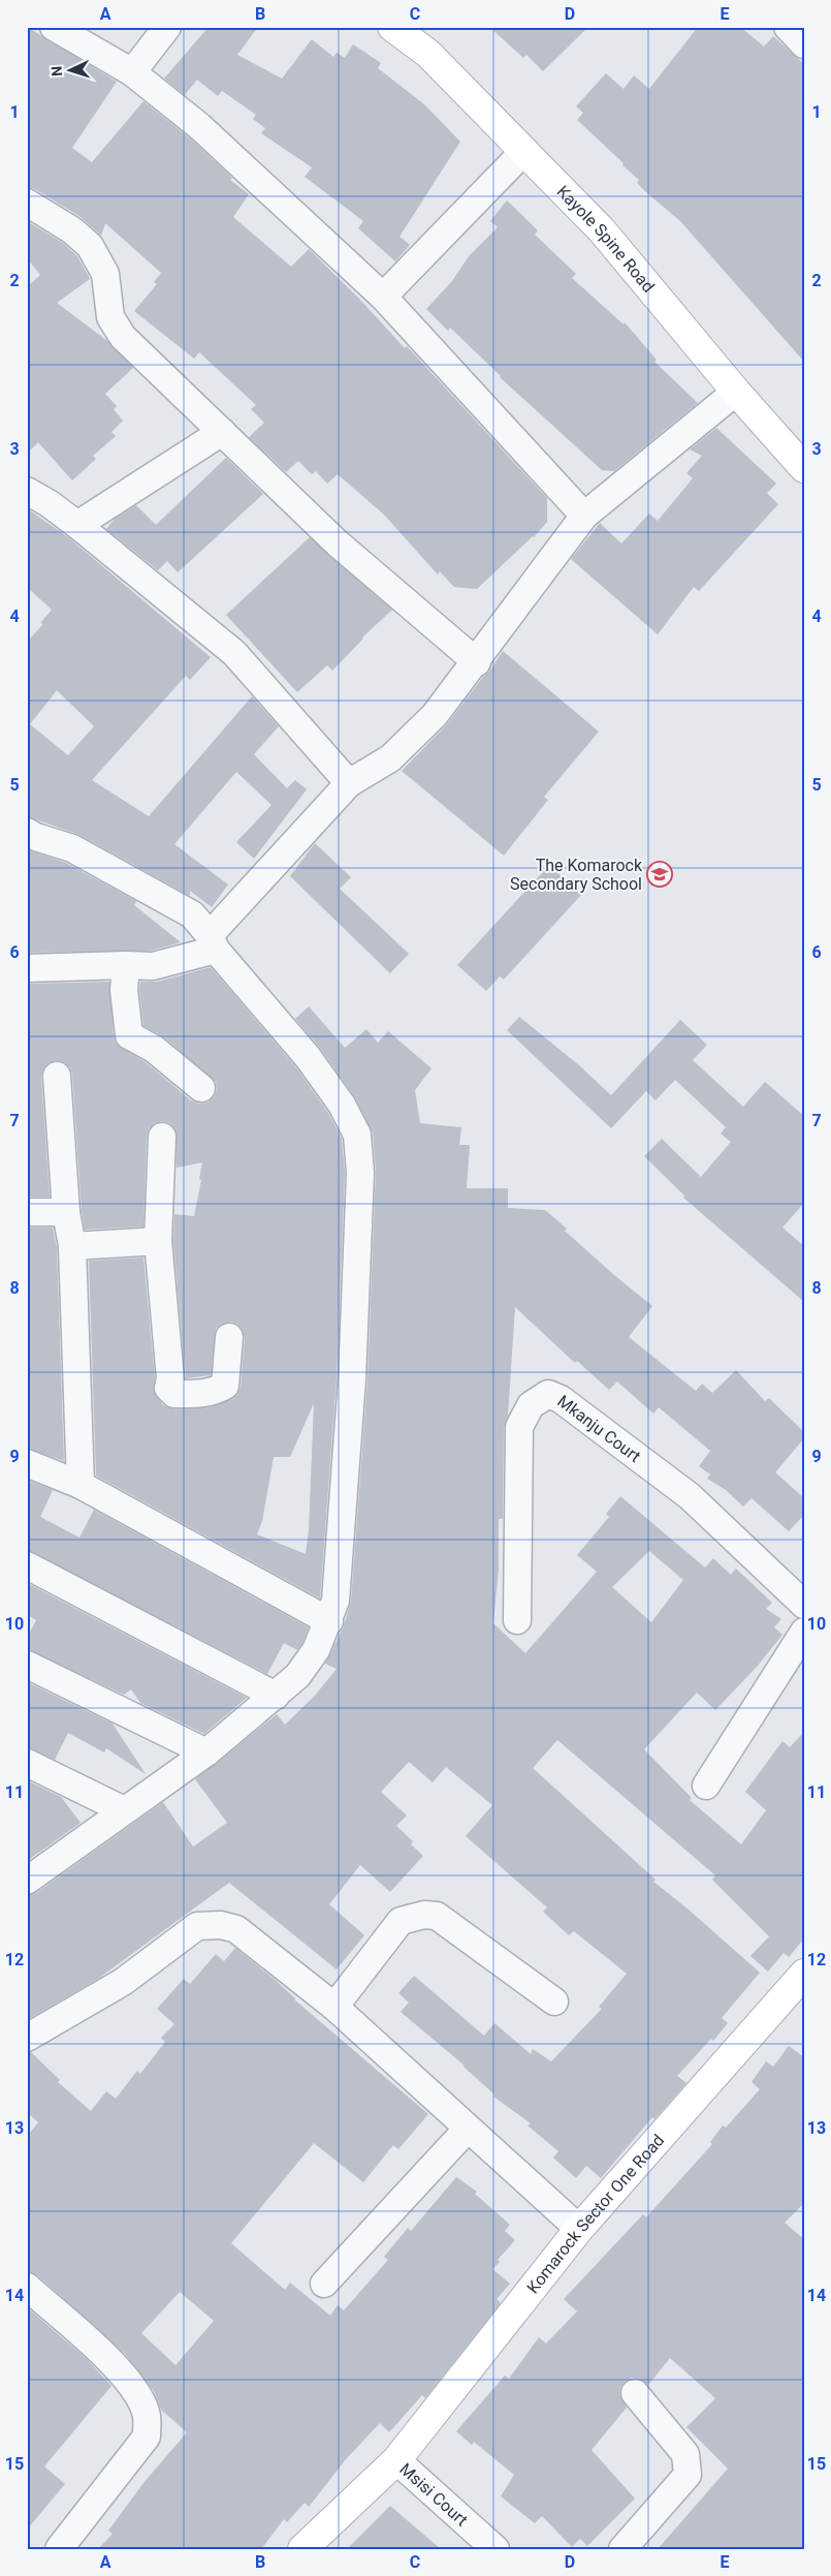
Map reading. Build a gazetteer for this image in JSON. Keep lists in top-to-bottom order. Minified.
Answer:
{"streets":{"main road":["Kayole Spine Road","Komarock Sector One Road"],"street":["Mkanju Court","Msisi Court"]},"crossings":[["Komarock Sector One Road","Msisi Court"]],"places":{"school or university":["The Komarock Secondary School"]},"north":"left","grid":{"columns":["A","B","C","D","E"],"rows":["1","2","3","4","5","6","7","8","9","10","11","12","13","14","15"]}}
